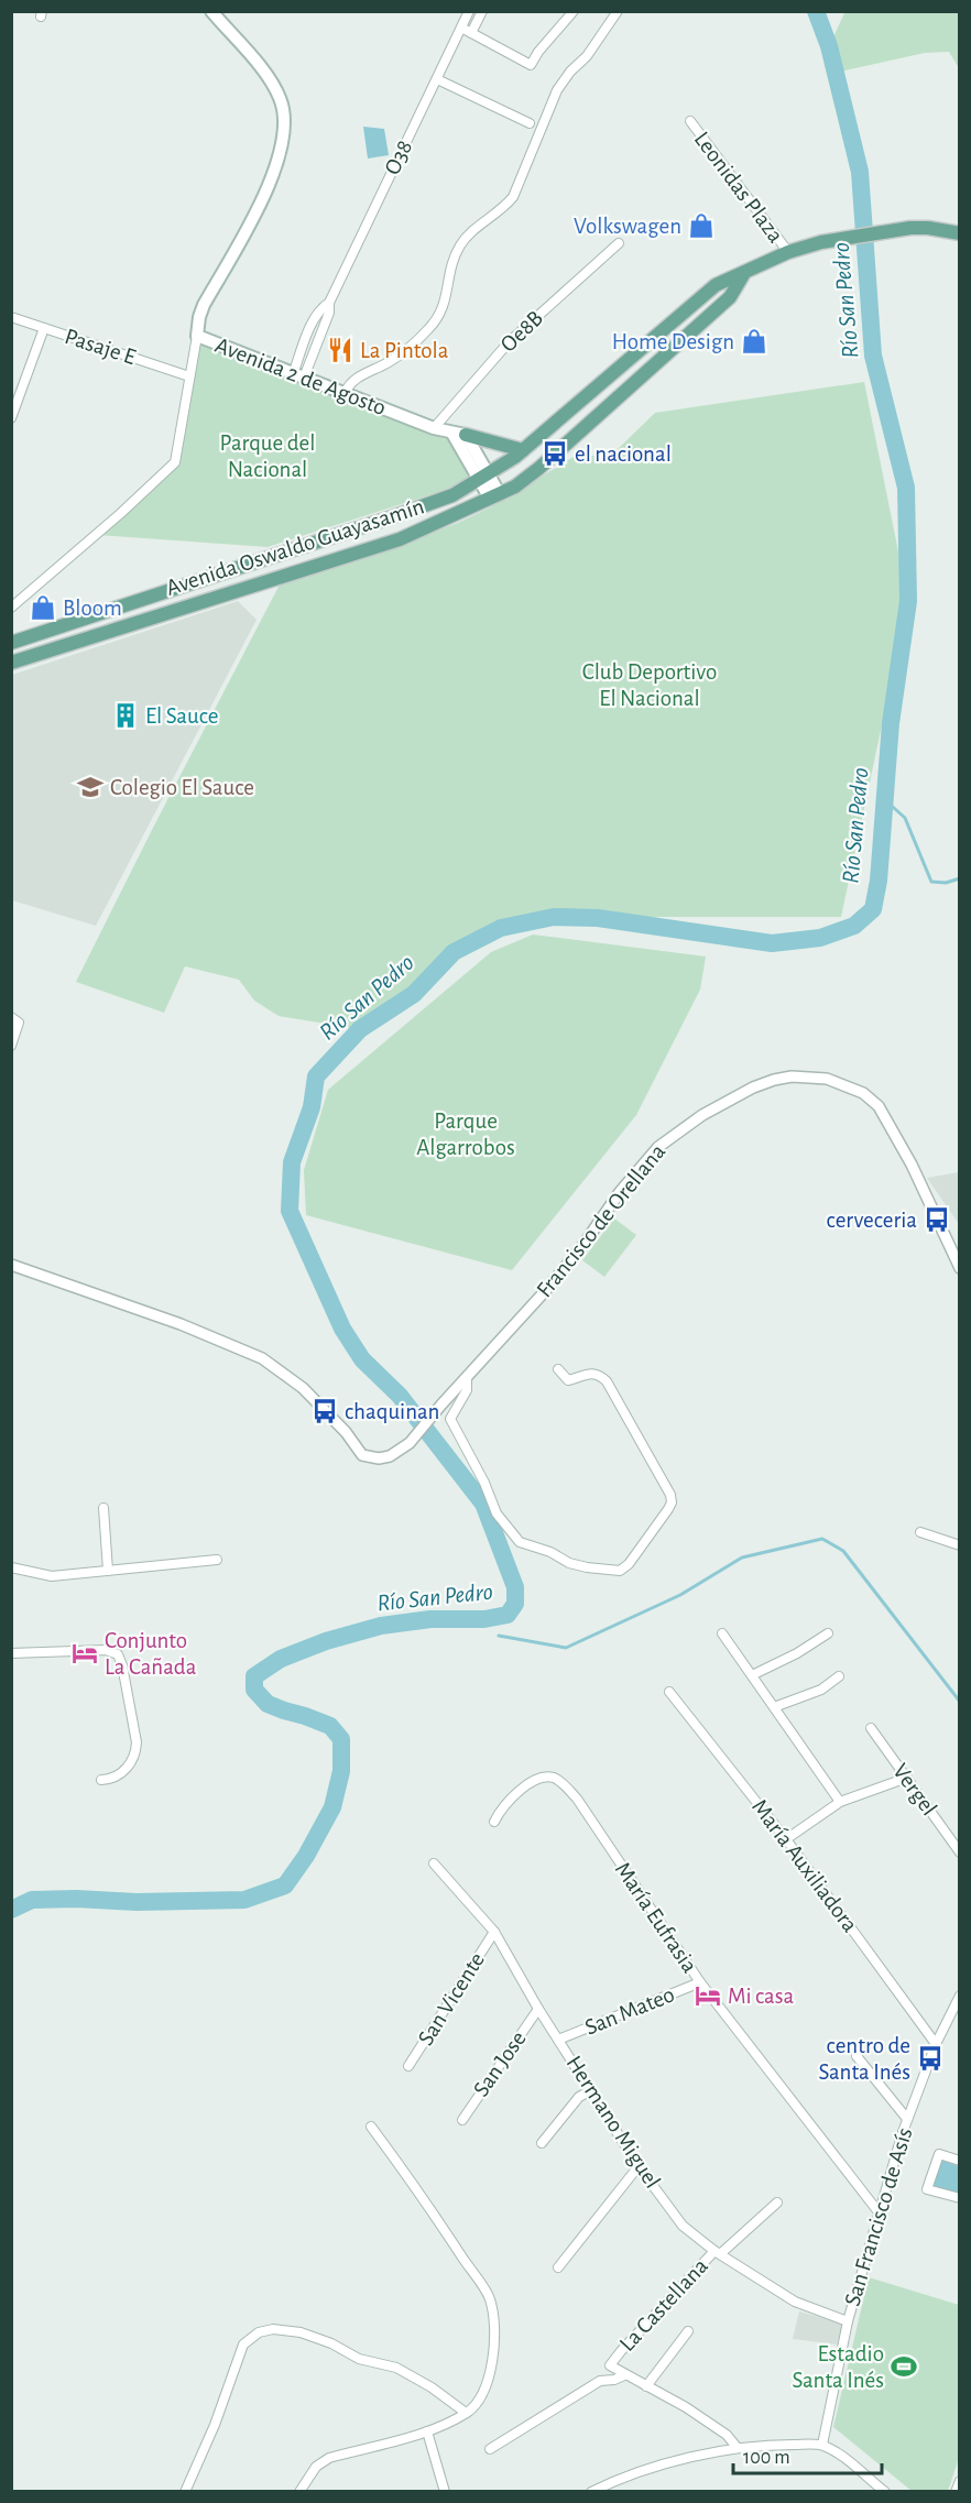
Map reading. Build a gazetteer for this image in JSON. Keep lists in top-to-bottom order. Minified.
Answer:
{"streets":{"main road":["Avenida 2 de Agosto","Avenida Oswaldo Guayasamín"],"street":["O38","Leonidas Plaza","Oe8B","Pasaje E","Francisco de Orellana","Vergel","María Auxiliadora","María Eufrasia","San Vicente","San Mateo","San Jose","Hermano Miguel","San Francisco de Asís","La Castellana"]},"crossings":[["O38","Avenida 2 de Agosto"],["Leonidas Plaza","Avenida Oswaldo Guayasamín"],["Oe8B","Avenida 2 de Agosto"],["María Auxiliadora","San Francisco de Asís"],["María Eufrasia","San Mateo"],["María Eufrasia","San Francisco de Asís"],["San Vicente","Hermano Miguel"],["San Mateo","Hermano Miguel"],["San Jose","Hermano Miguel"],["Hermano Miguel","San Francisco de Asís"],["Hermano Miguel","La Castellana"]],"water":["Río San Pedro"],"parks":["Parque del Nacional","Club Deportivo El Nacional","Parque Algarrobos"],"places":{"shop":["Volkswagen","Home Design","Bloom"],"restaurant":["La Pintola"],"bus stop":["el nacional","cerveceria","chaquinan","centro de Santa Inés"],"building":["El Sauce"],"school or university":["Colegio El Sauce"],"hotel":["Conjunto La Cañada","Mi casa"],"sports":["Estadio Santa Inés"]},"scale_bar":"100 m"}
